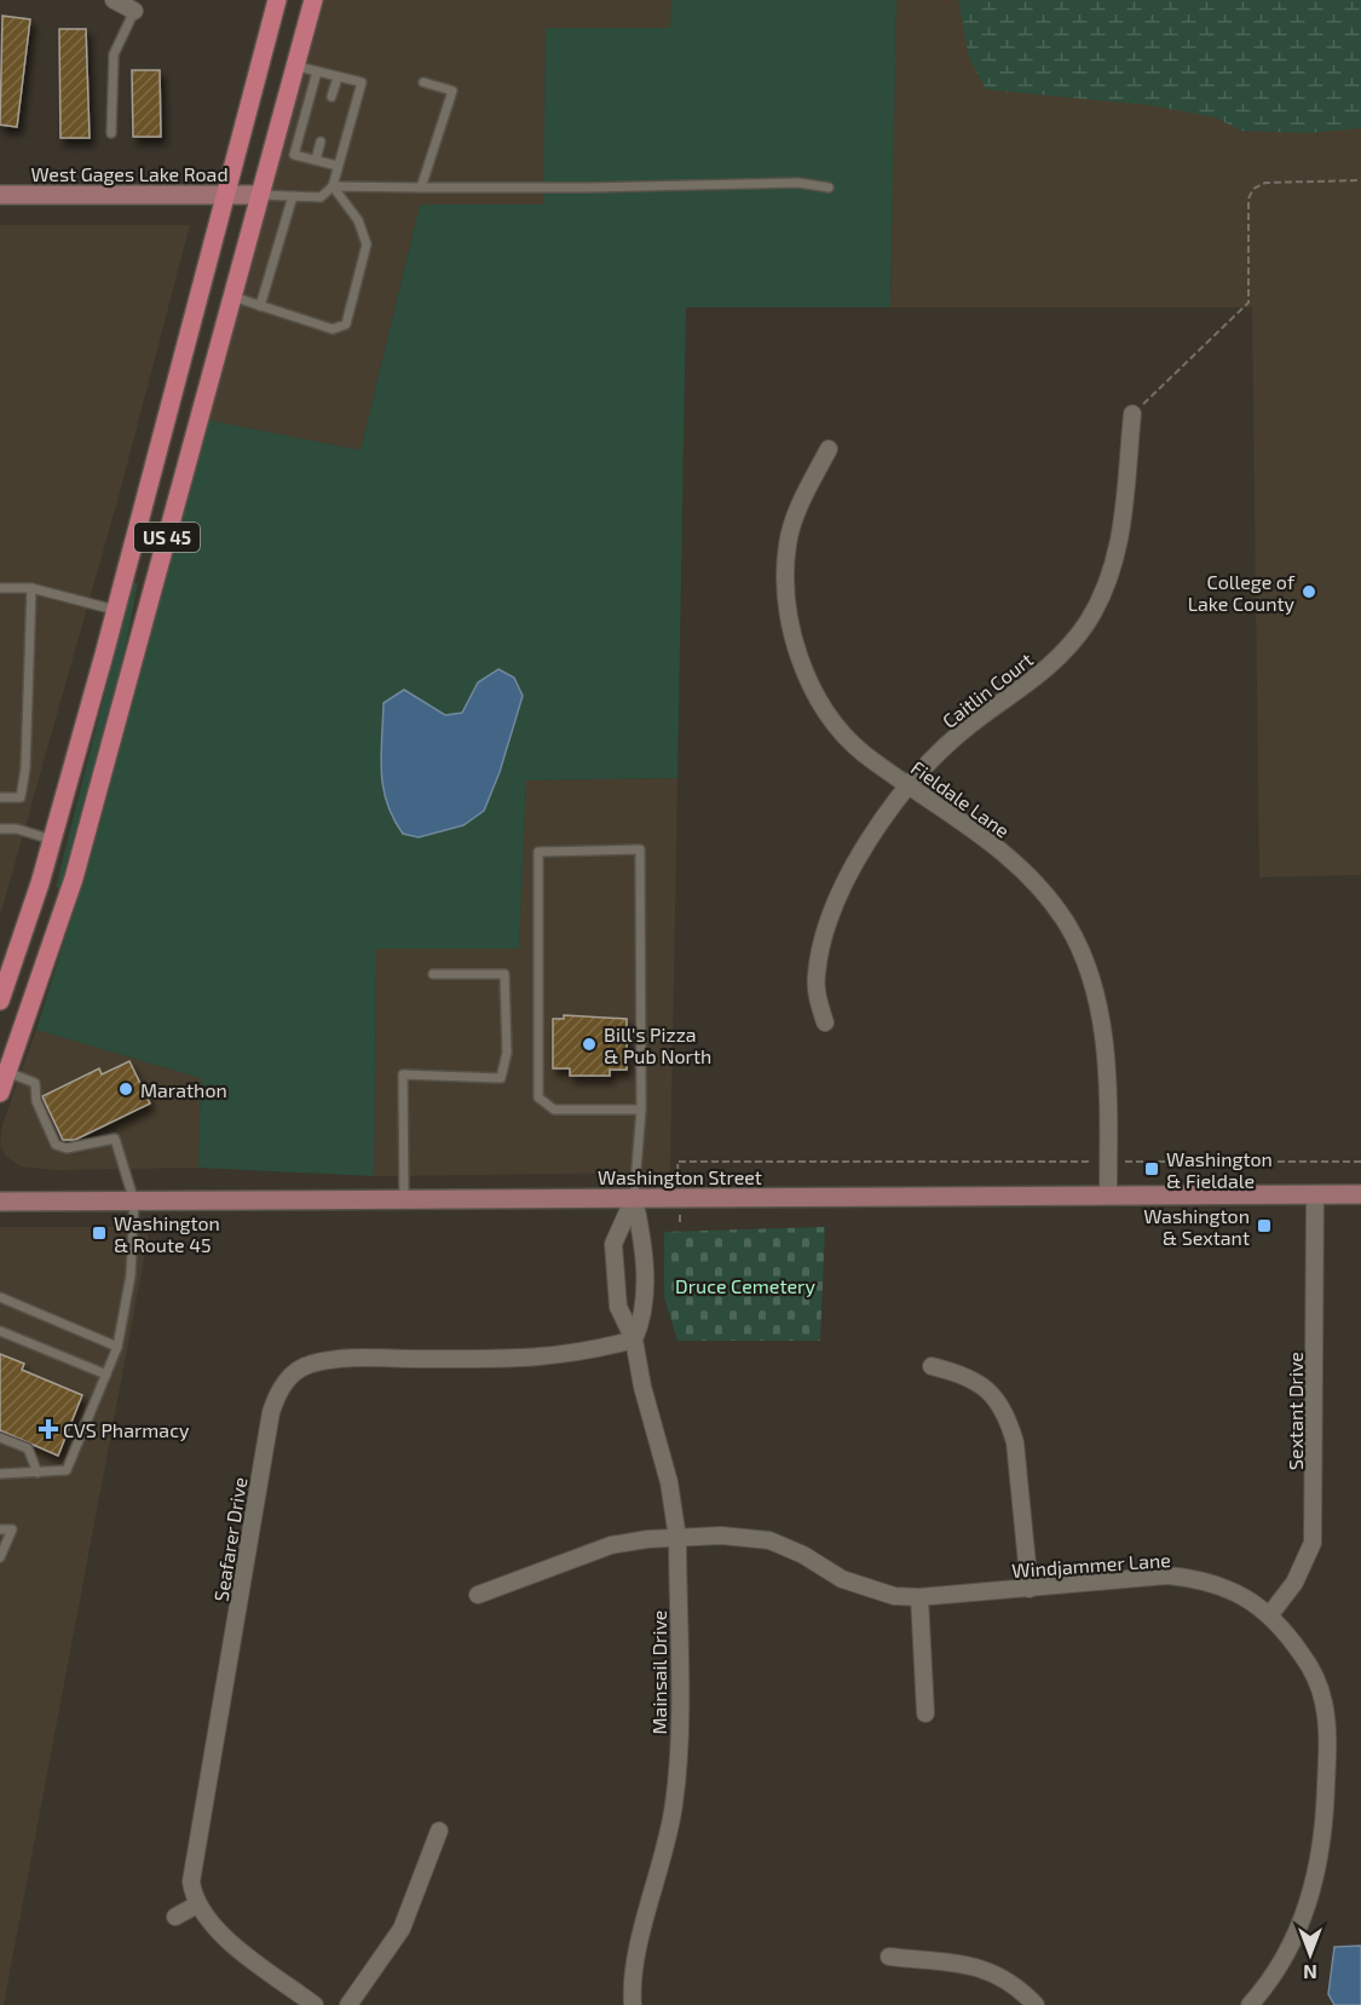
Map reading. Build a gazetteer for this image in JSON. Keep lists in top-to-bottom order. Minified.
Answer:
{"streets":{"main road":["West Gages Lake Road","US 45","Washington Street"],"street":["Caitlin Court","Fieldale Lane","Sextant Drive","Seafarer Drive","Windjammer Lane","Mainsail Drive"]},"crossings":[["West Gages Lake Road","US 45"],["Caitlin Court","Fieldale Lane"],["Fieldale Lane","Washington Street"],["Washington Street","Sextant Drive"],["Washington Street","Mainsail Drive"],["Sextant Drive","Windjammer Lane"],["Seafarer Drive","Mainsail Drive"],["Windjammer Lane","Mainsail Drive"]],"parks":["Druce Cemetery"],"places":{"other":["College of Lake County","Bill's Pizza & Pub North","Marathon"],"transit":["Washington & Fieldale","Washington & Sextant","Washington & Route 45"],"health":["CVS Pharmacy"]},"north":"bottom"}
